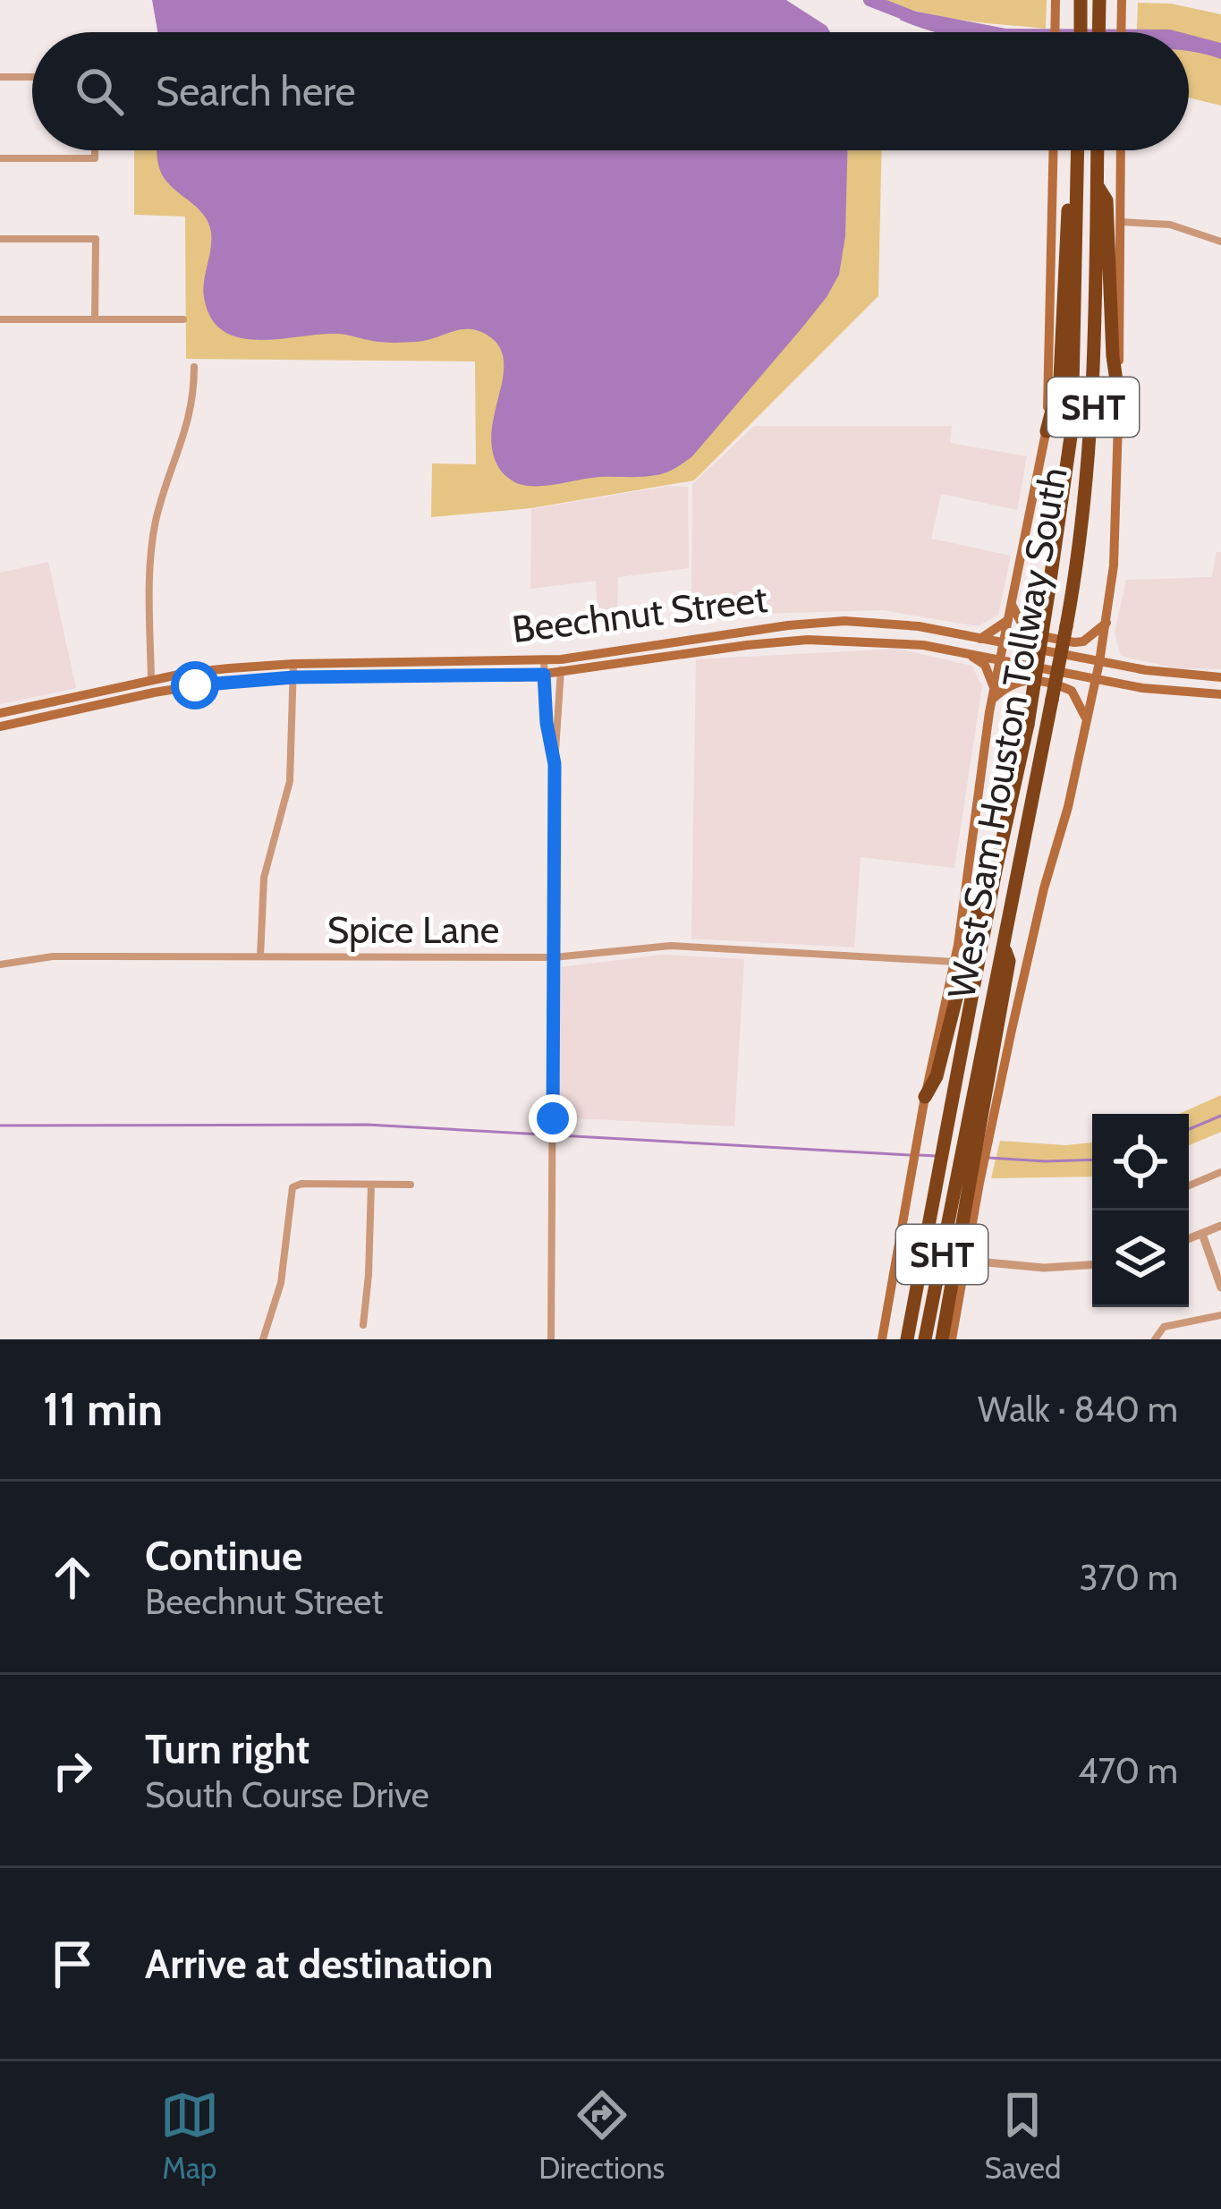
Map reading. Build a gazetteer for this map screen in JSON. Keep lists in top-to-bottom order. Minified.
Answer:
{"streets":{"highway":["SHT","West Sam Houston Tollway South"],"main road":["Beechnut Street"],"street":["Spice Lane"]},"page":{"search":"Search here","heading":["11 min","Walk · 840 m"],"list":[["Continue","Beechnut Street","370 m"],["Turn right","South Course Drive","470 m"],"Arrive at destination"],"nav":["Map","Directions","Saved"]}}
